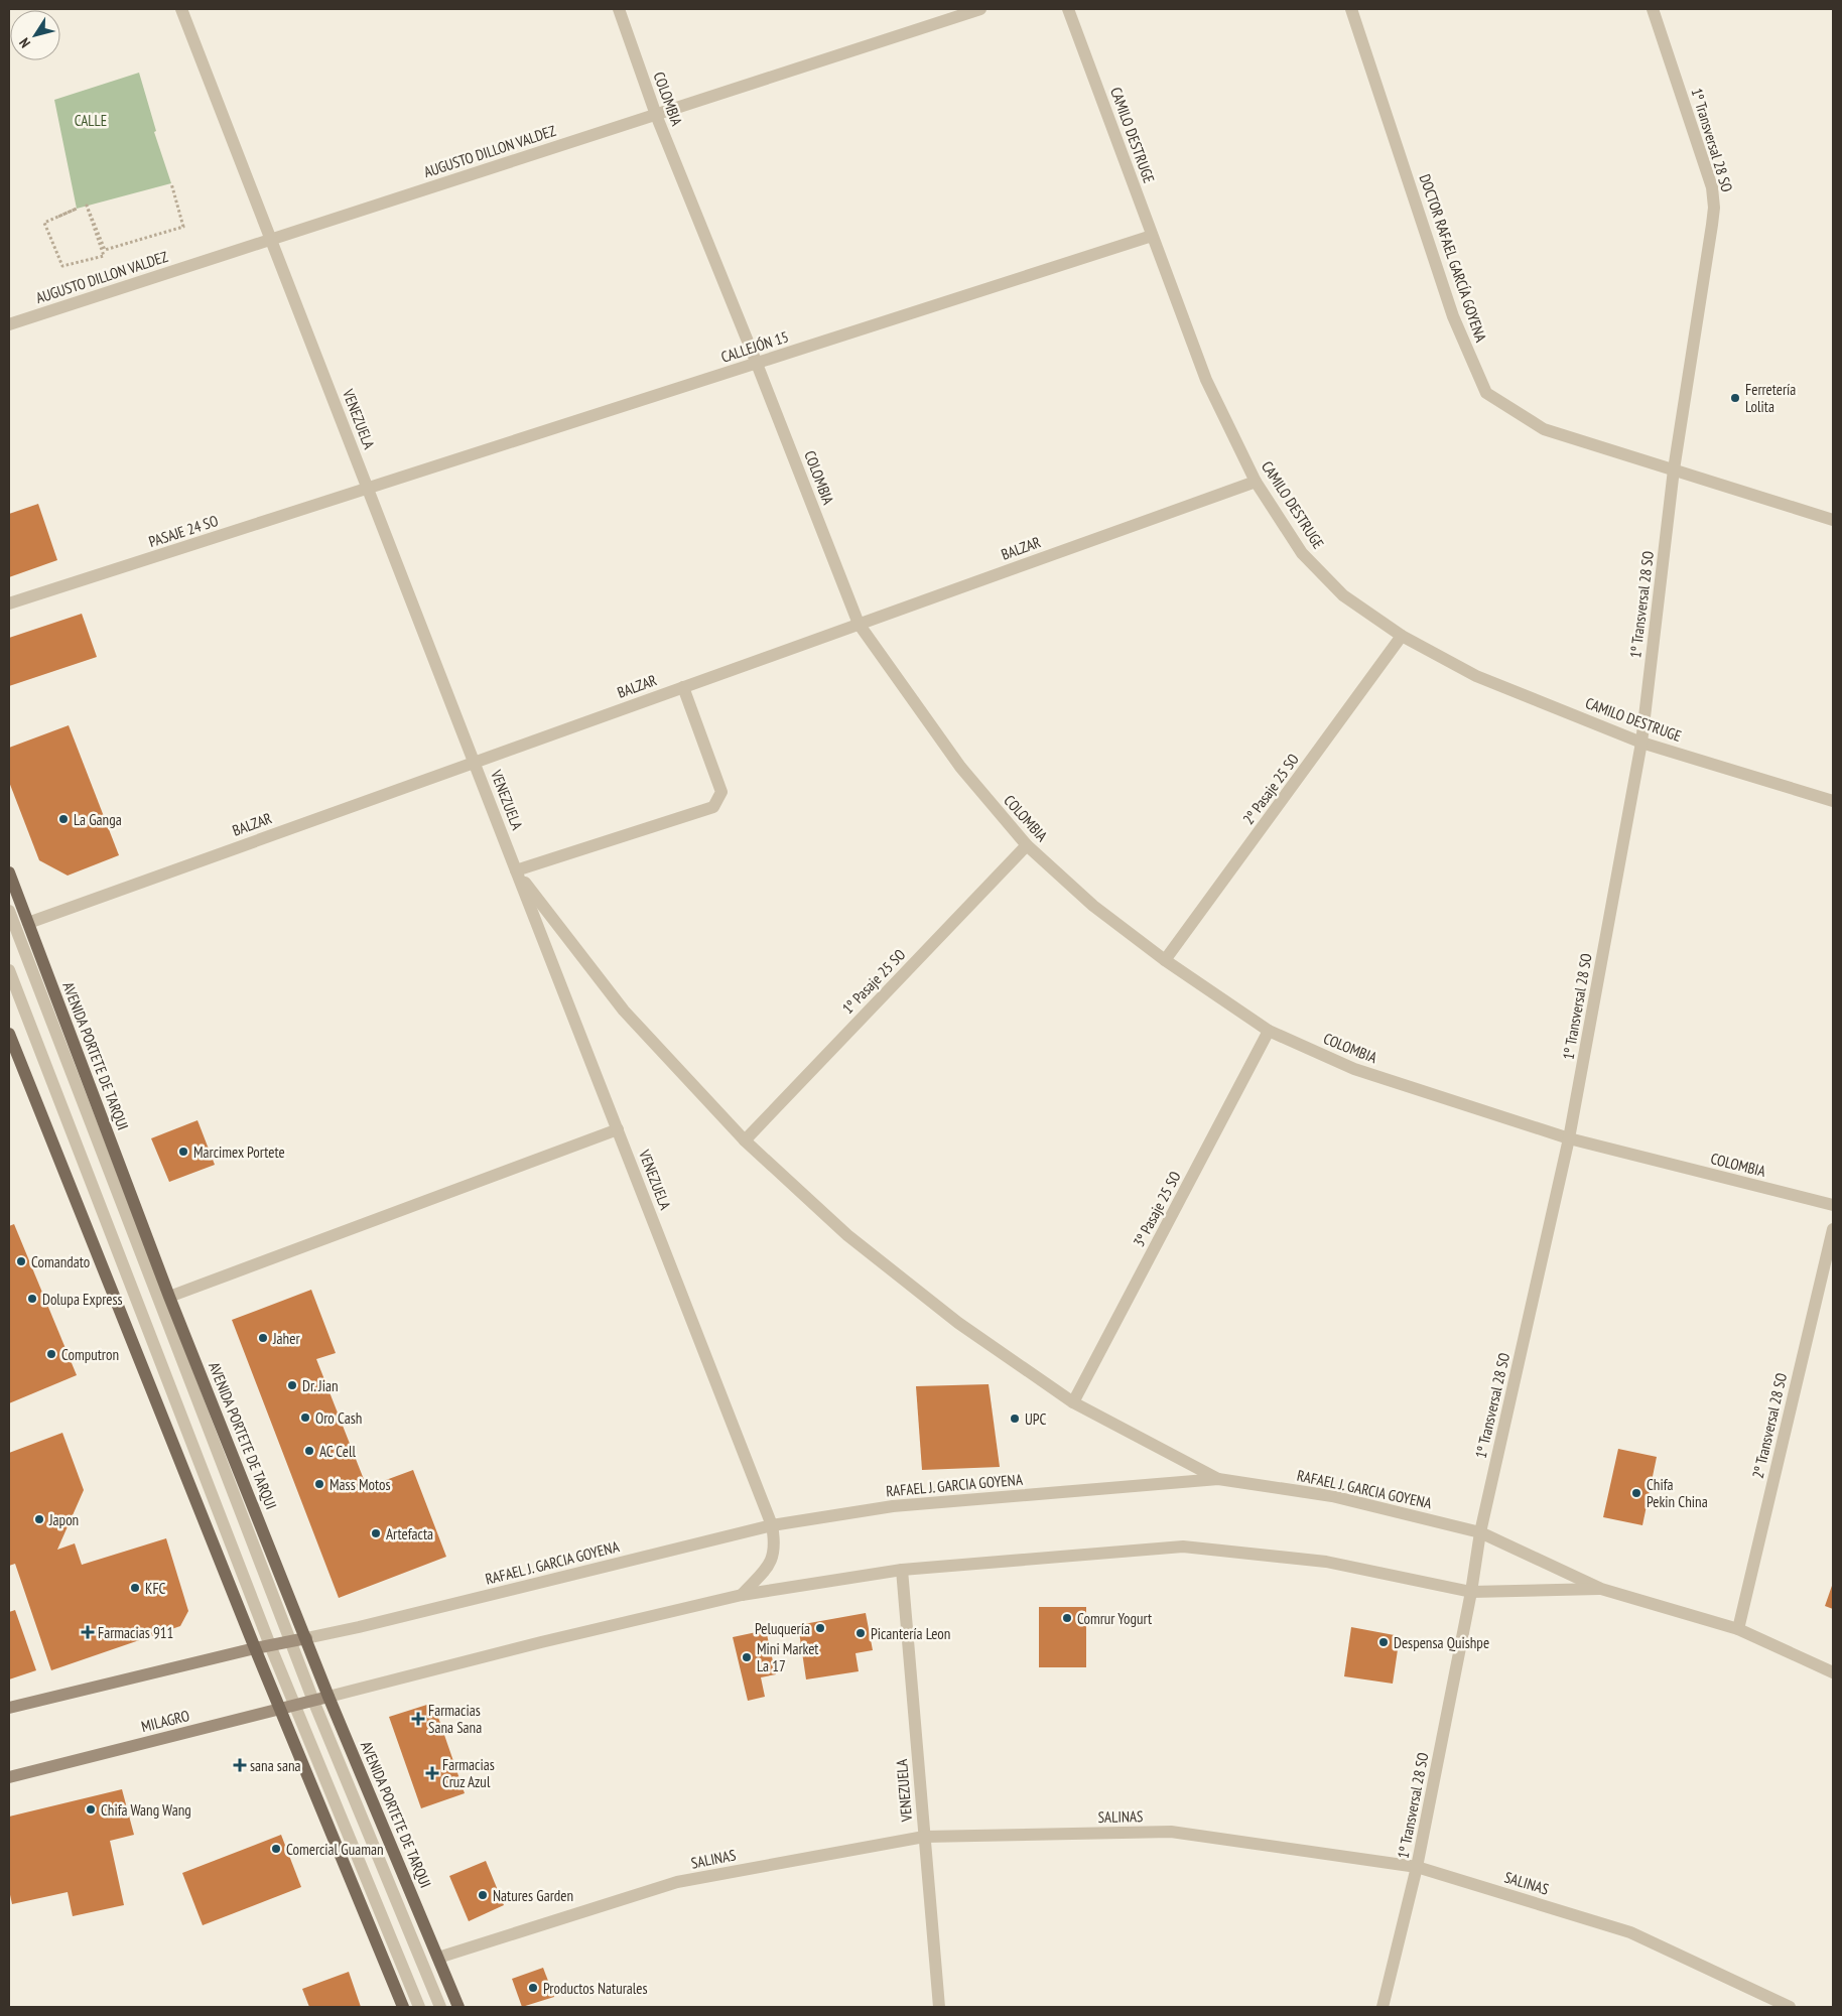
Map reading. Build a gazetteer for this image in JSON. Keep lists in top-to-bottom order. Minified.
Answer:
{"streets":{"main road":["AVENIDA PORTETE DE TARQUI","MILAGRO"],"street":["COLOMBIA","CAMILO DESTRUGE","1º Transversal 28 SO","AUGUSTO DILLON VALDEZ","DOCTOR RAFAEL GARCÍA GOYENA","CALLEJÓN 15","VENEZUELA","PASAJE 24 SO","BALZAR","2º Pasaje 25 SO","1º Pasaje 25 SO","3º Pasaje 25 SO","2º Transversal 28 SO","RAFAEL J. GARCIA GOYENA","SALINAS"]},"crossings":[["COLOMBIA","1º Transversal 28 SO"],["COLOMBIA","AUGUSTO DILLON VALDEZ"],["COLOMBIA","CALLEJÓN 15"],["COLOMBIA","BALZAR"],["COLOMBIA","2º Pasaje 25 SO"],["COLOMBIA","1º Pasaje 25 SO"],["COLOMBIA","3º Pasaje 25 SO"],["CAMILO DESTRUGE","1º Transversal 28 SO"],["CAMILO DESTRUGE","CALLEJÓN 15"],["CAMILO DESTRUGE","BALZAR"],["CAMILO DESTRUGE","2º Pasaje 25 SO"],["1º Transversal 28 SO","DOCTOR RAFAEL GARCÍA GOYENA"],["1º Transversal 28 SO","RAFAEL J. GARCIA GOYENA"],["1º Transversal 28 SO","SALINAS"],["AUGUSTO DILLON VALDEZ","VENEZUELA"],["CALLEJÓN 15","VENEZUELA"],["CALLEJÓN 15","PASAJE 24 SO"],["VENEZUELA","PASAJE 24 SO"],["VENEZUELA","BALZAR"],["VENEZUELA","RAFAEL J. GARCIA GOYENA"],["VENEZUELA","SALINAS"],["BALZAR","AVENIDA PORTETE DE TARQUI"],["AVENIDA PORTETE DE TARQUI","RAFAEL J. GARCIA GOYENA"],["AVENIDA PORTETE DE TARQUI","MILAGRO"],["AVENIDA PORTETE DE TARQUI","SALINAS"],["2º Transversal 28 SO","RAFAEL J. GARCIA GOYENA"],["RAFAEL J. GARCIA GOYENA","MILAGRO"]],"parks":["CALLE"],"places":{"other":["Ferretería Lolita","La Ganga","Marcimex Portete","Comandato","Dolupa Express","Jaher","Computron","Dr. Jian","Oro Cash","UPC","AC Cell","Mass Motos","Chifa Pekin China","Japon","Artefacta","KFC","Comrur Yogurt","Peluquería","Picantería Leon","Despensa Quishpe","Mini Market La 17","Chifa Wang Wang","Comercial Guaman","Natures Garden","Productos Naturales"],"health":["Farmacias 911","Farmacias Sana Sana","sana sana","Farmacias Cruz Azul"]},"north":"bottom left"}
